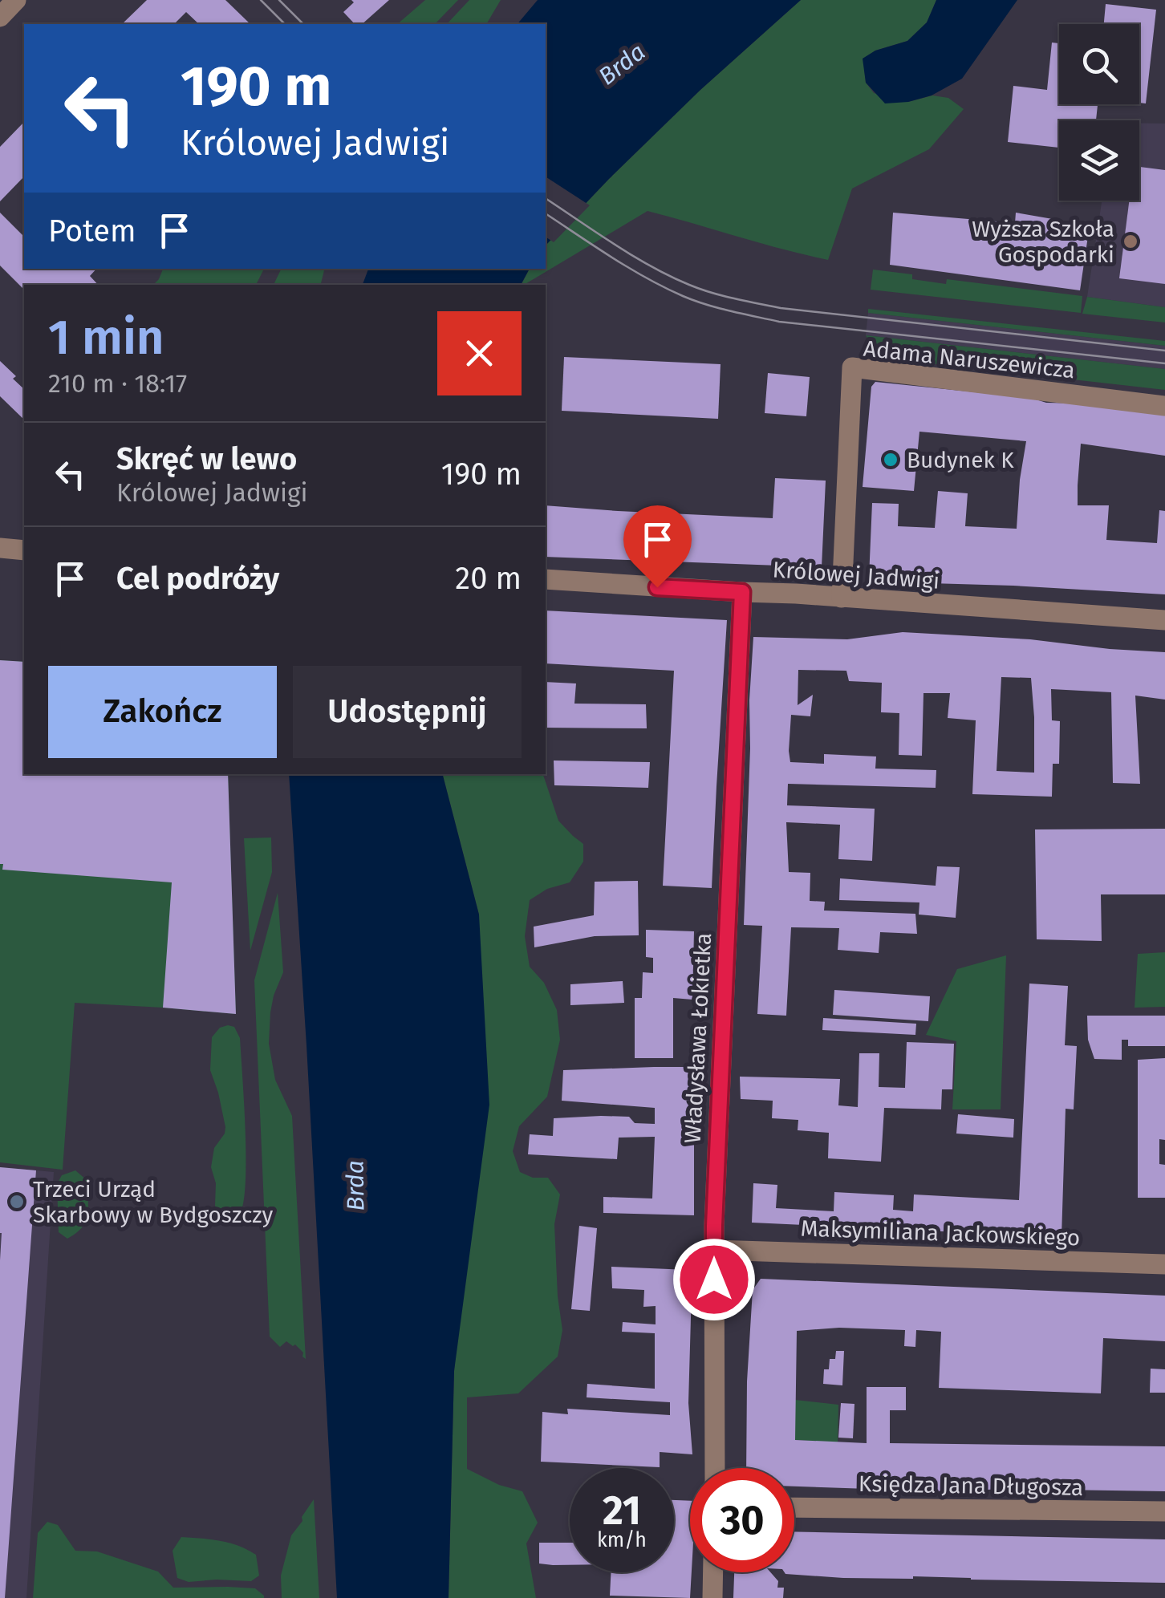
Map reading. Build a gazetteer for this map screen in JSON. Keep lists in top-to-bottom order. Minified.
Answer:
{"streets":{"street":["Adama Naruszewicza","Królowej Jadwigi","Władysława Łokietka","Maksymiliana Jackowskiego","Księdza Jana Długosza"]},"crossings":[["Adama Naruszewicza","Królowej Jadwigi"],["Królowej Jadwigi","Władysława Łokietka"],["Władysława Łokietka","Maksymiliana Jackowskiego"]],"water":["Brda"],"places":["Wyższa Szkoła Gospodarki","Budynek K","Trzeci Urząd Skarbowy w Bydgoszczy"],"page":{"turn":["190 m","Królowej Jadwigi"],"then":"Potem","heading":["1 min","210 m · 18:17"],"list":[{"name":"Skręć w lewo","note":"Królowej Jadwigi","value":"190 m"},{"name":"Cel podróży","value":"20 m"}],"buttons":["Zakończ","Udostępnij"],"speed":"21 km/h","limit":"30"}}
